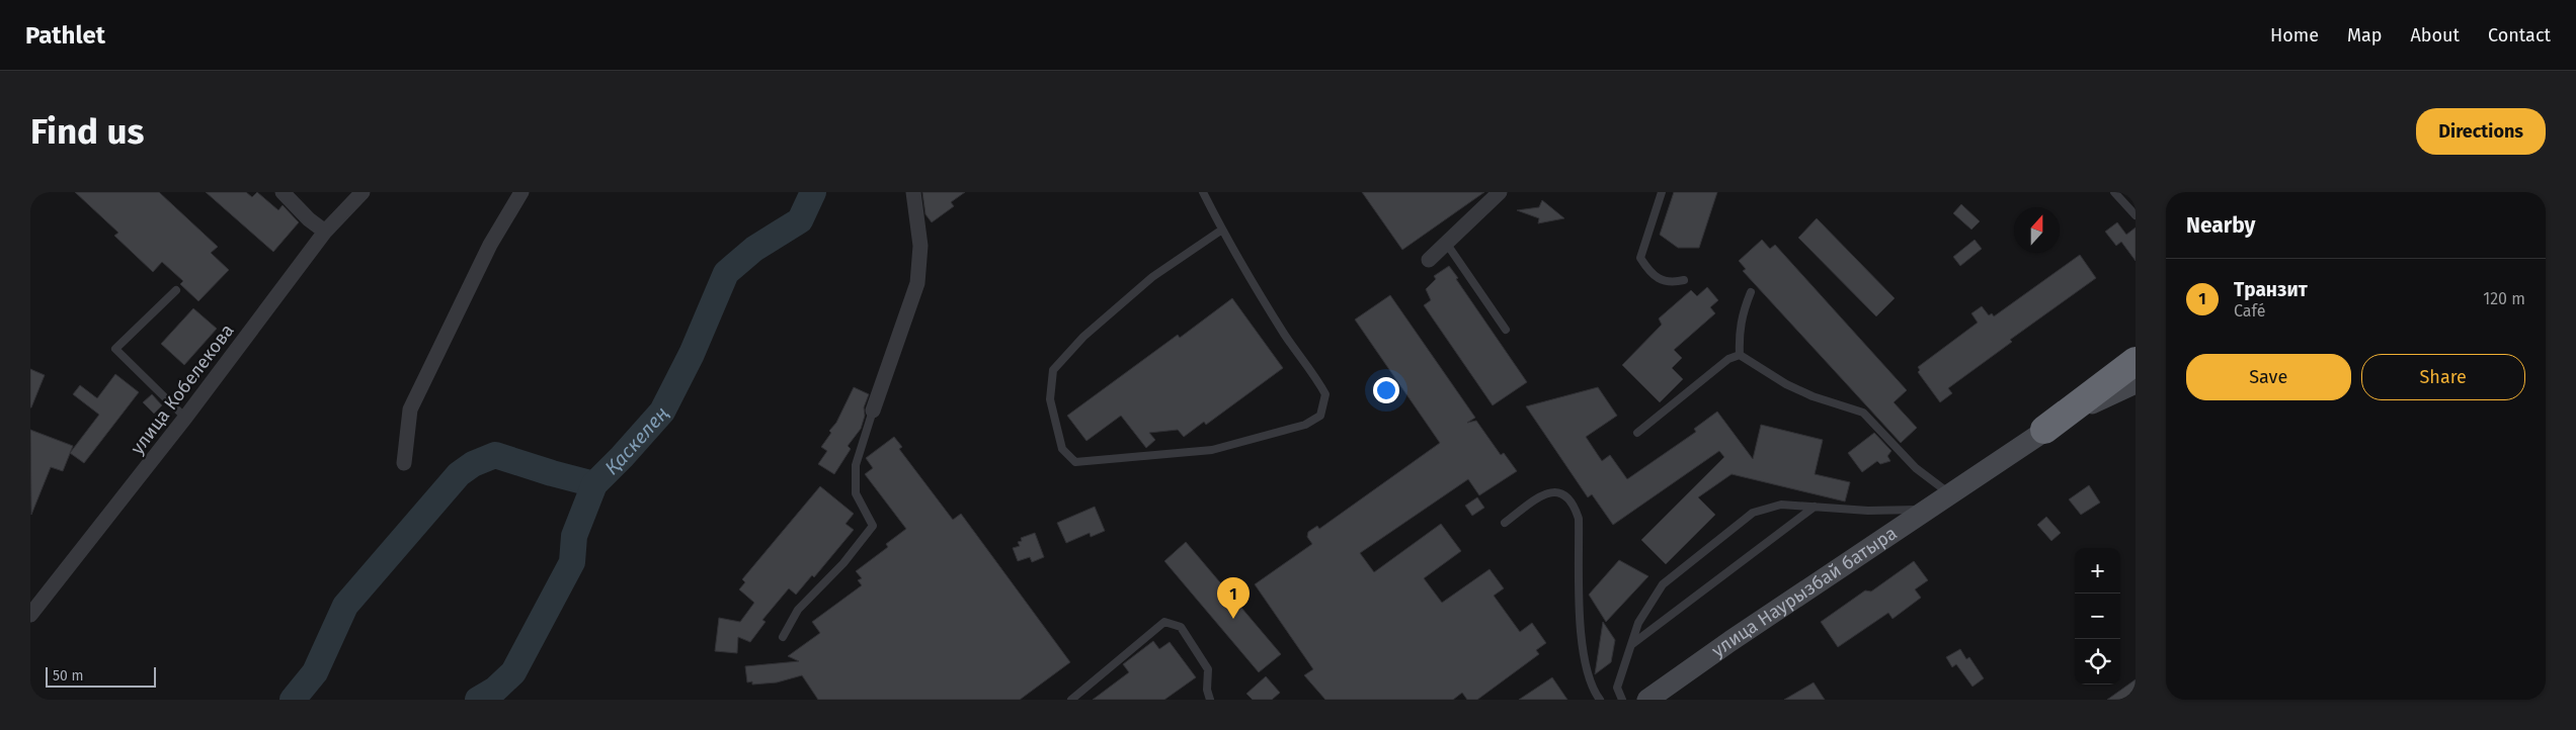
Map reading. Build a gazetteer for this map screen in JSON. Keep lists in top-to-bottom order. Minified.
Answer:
{"streets":{"main road":["улица Наурызбай батыра"],"street":["улица Кобелекова"]},"water":["Қаскелең"],"scale_bar":"50 m","north":"top","page":{"header":"Pathlet","nav":["Home","Map","About","Contact"],"buttons":["Directions",["Save","Share"]],"title":"Find us","heading":"Nearby","list":[{"mark":"1","name":"Транзит","note":"Café","value":"120 m"}],"map_buttons":["+","−"],"pins":"1","scale":"50 m"}}
